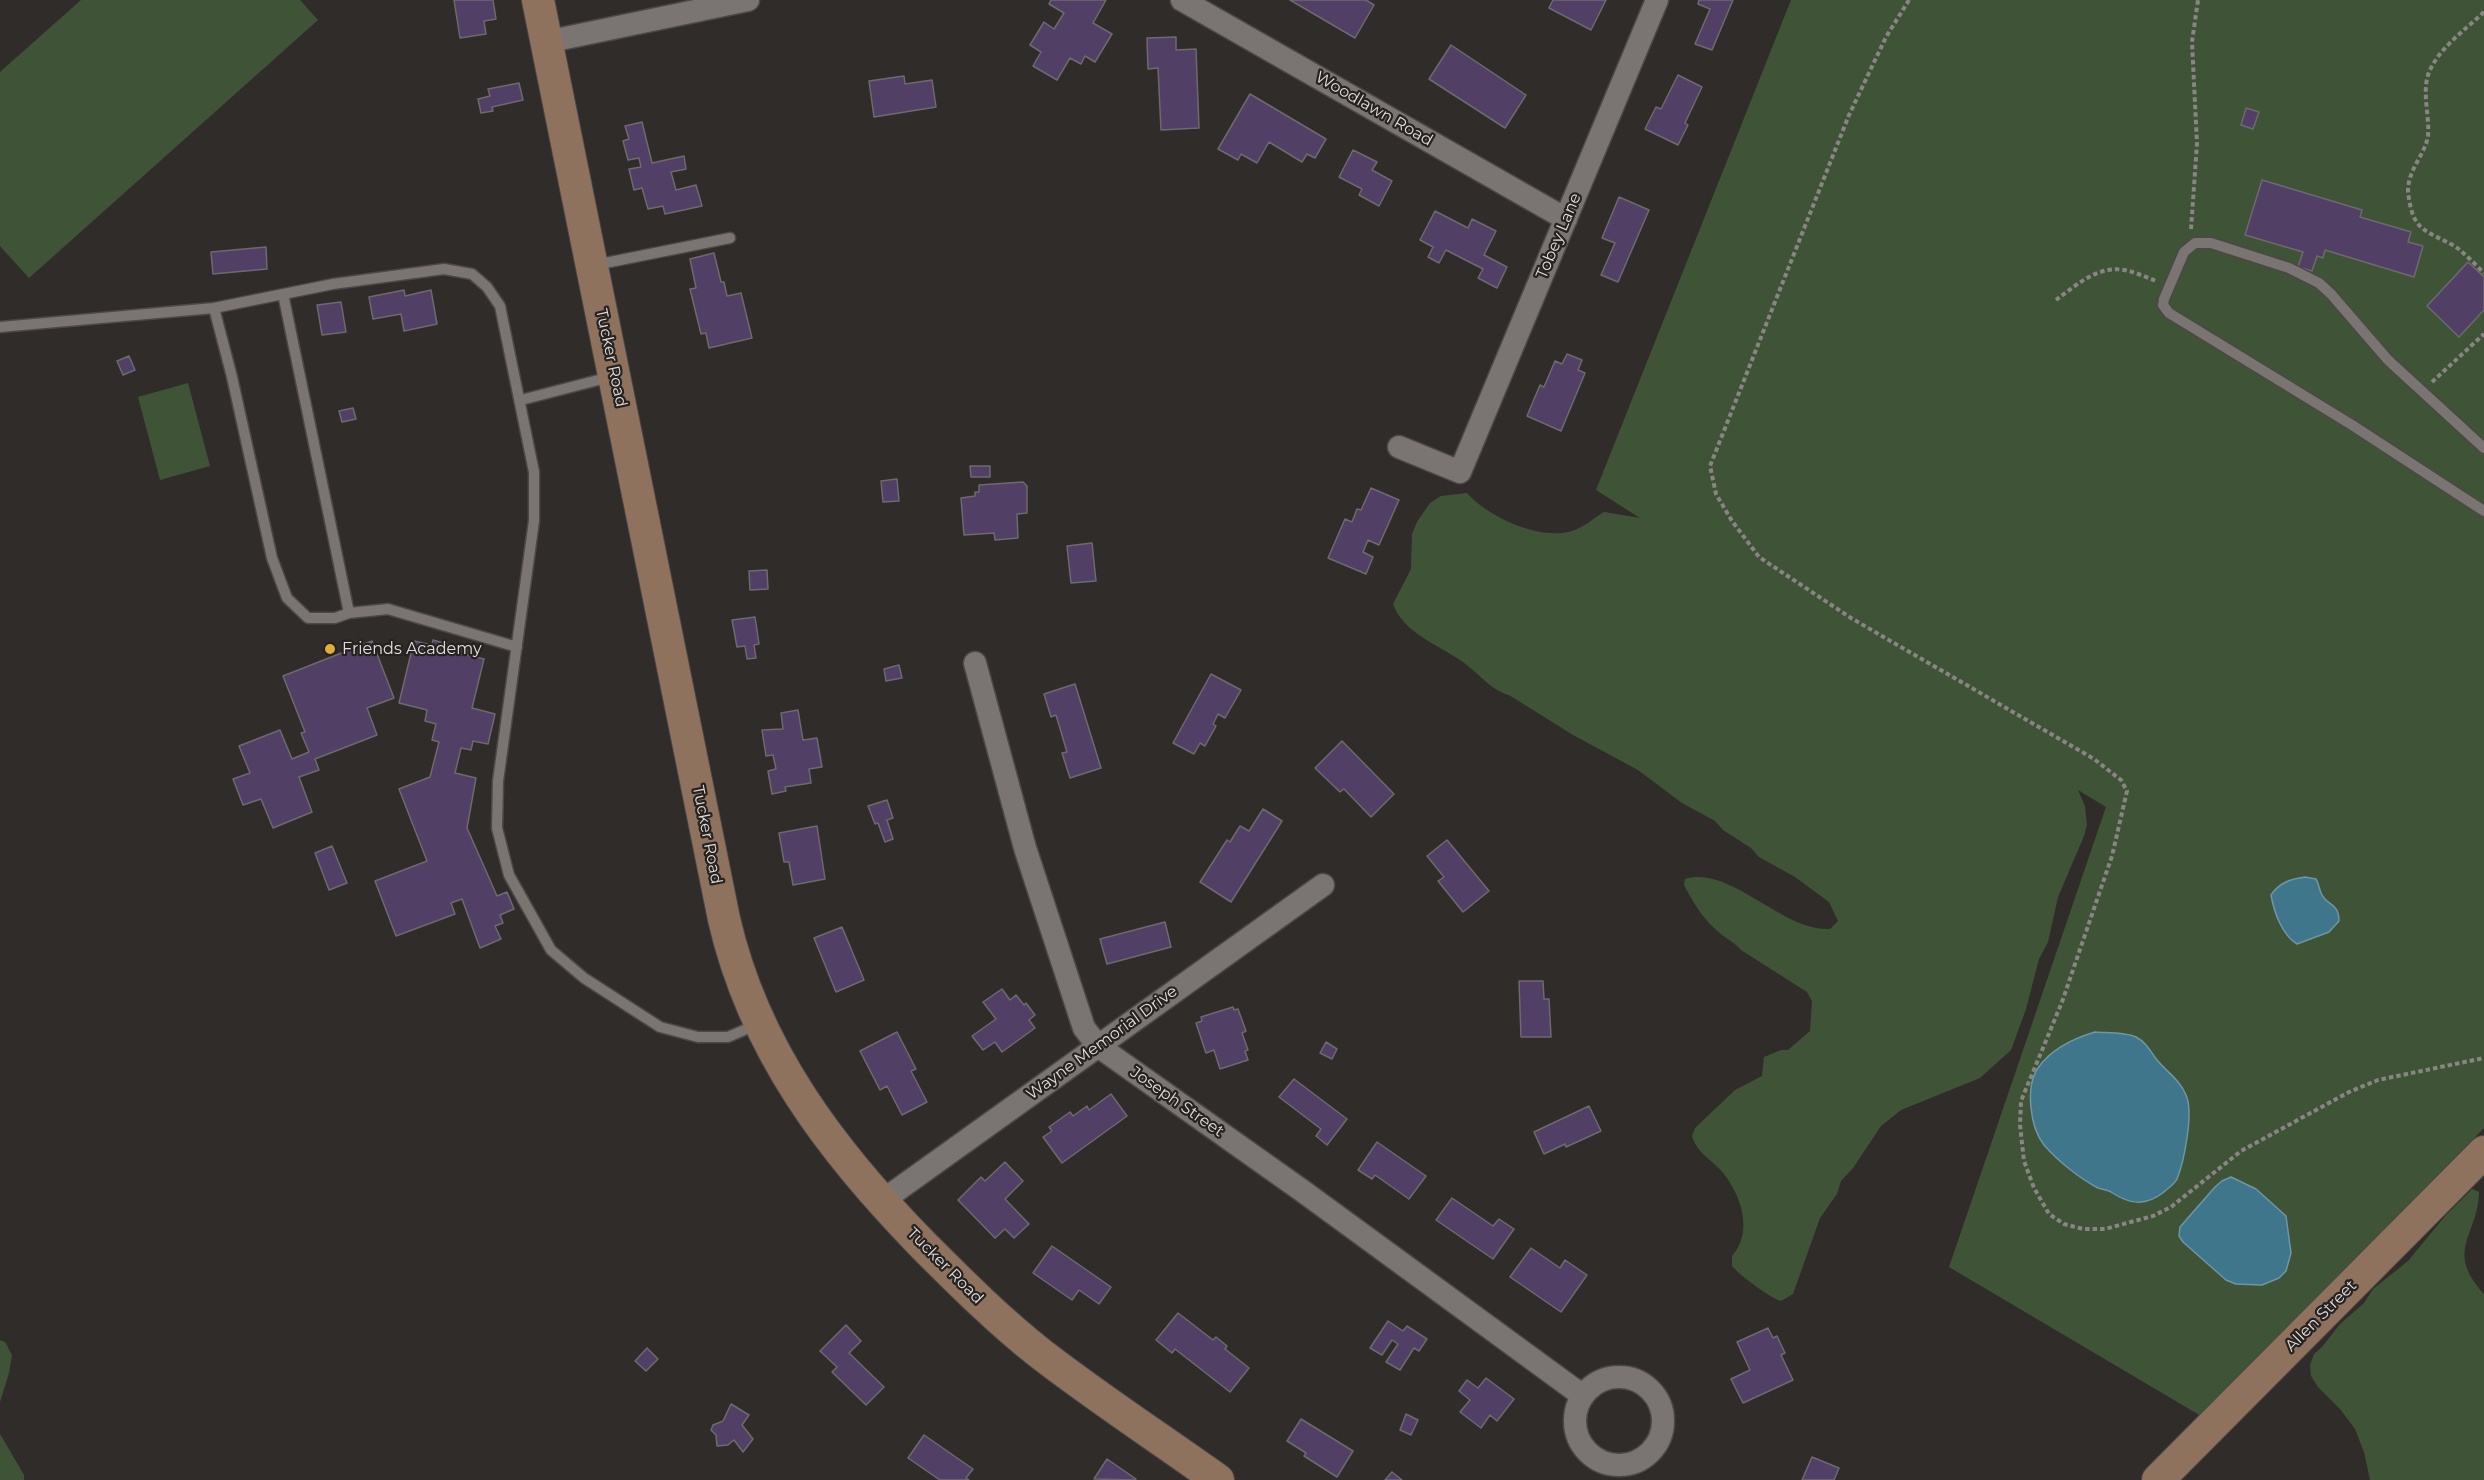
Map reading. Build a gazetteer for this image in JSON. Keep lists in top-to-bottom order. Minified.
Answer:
{"streets":{"main road":["Tucker Road","Allen Street"],"street":["Woodlawn Road","Tobey Lane","Wayne Memorial Drive","Joseph Street"]},"crossings":[["Woodlawn Road","Tobey Lane"],["Tucker Road","Wayne Memorial Drive"],["Wayne Memorial Drive","Joseph Street"]],"places":["Friends Academy"]}
